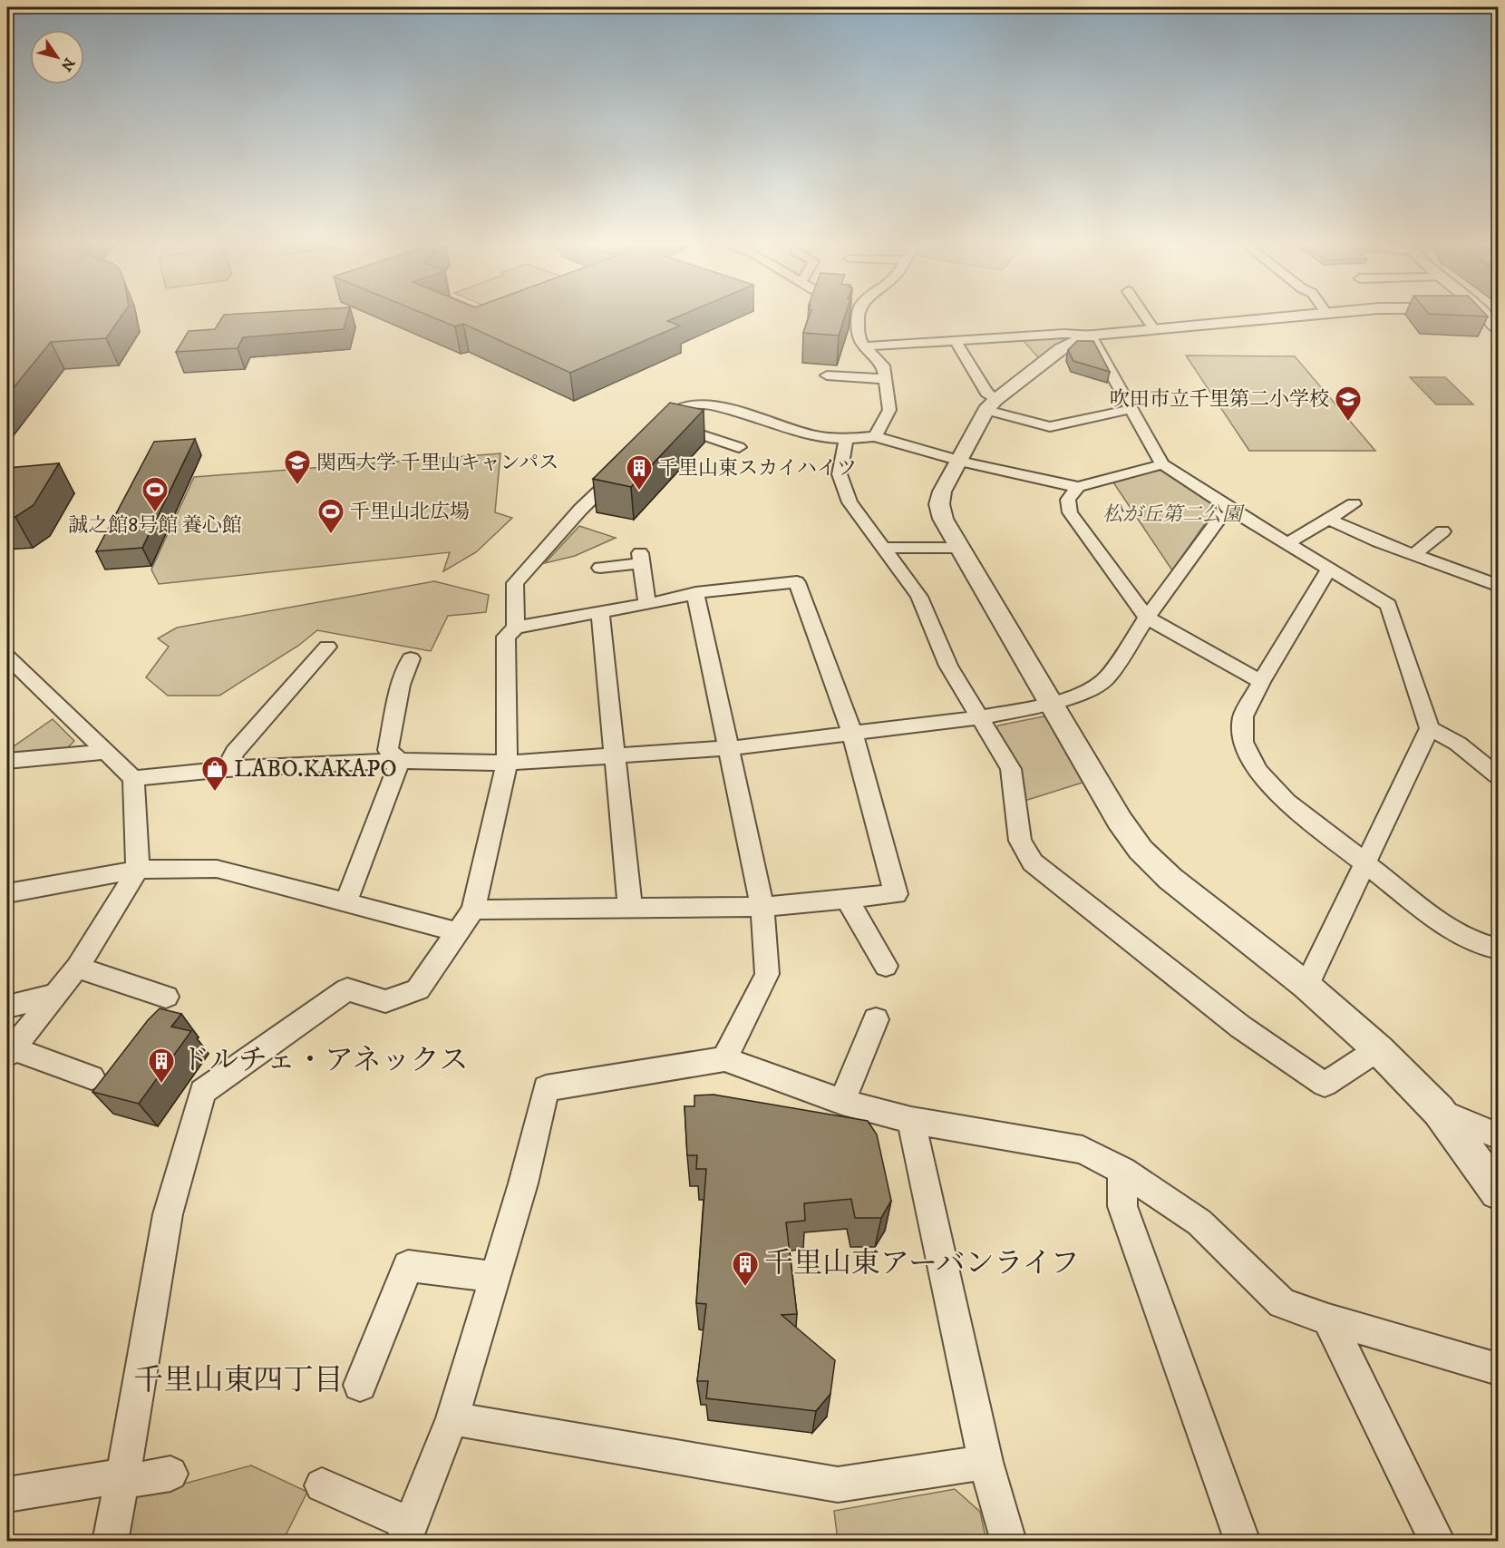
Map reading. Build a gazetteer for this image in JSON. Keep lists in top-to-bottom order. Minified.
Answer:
{"districts":["千里山東四丁目"],"parks":["松が丘第二公園"],"places":{"school or university":["吹田市立千里第二小学校","関西大学 千里山キャンパス"],"building":["千里山東スカイハイツ","ドルチェ・アネックス","千里山東アーバンライフ"],"sports":["誠之館8号館 養心館","千里山北広場"],"shop":["LABO.KAKAPO"]},"north":"bottom right"}
